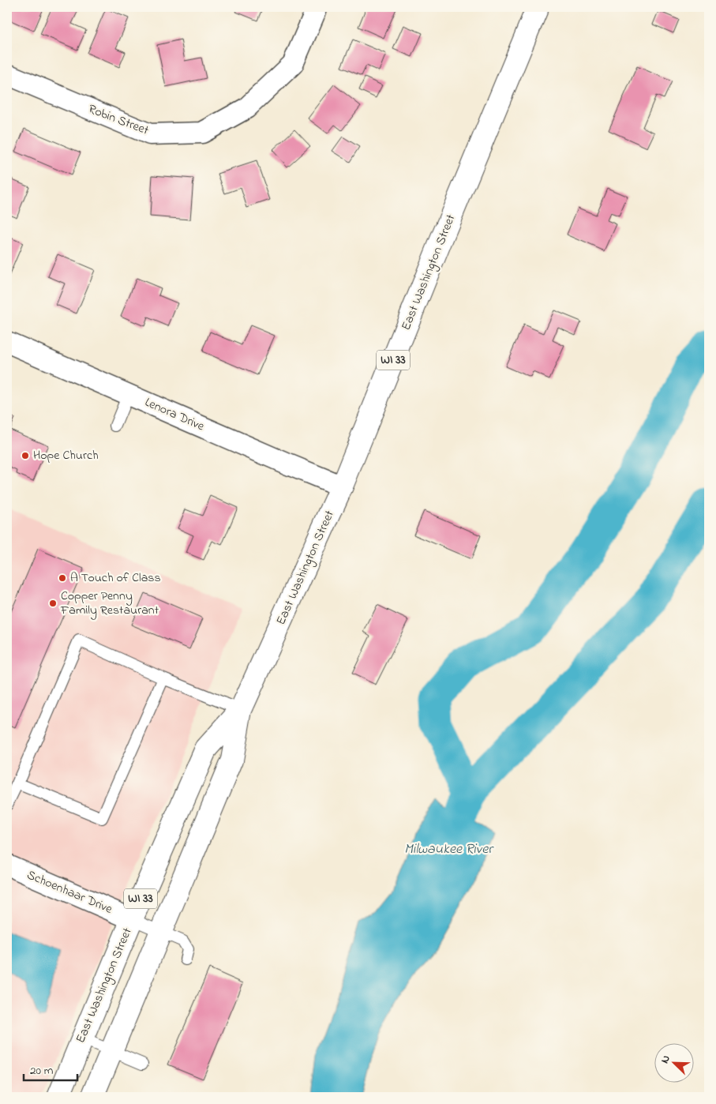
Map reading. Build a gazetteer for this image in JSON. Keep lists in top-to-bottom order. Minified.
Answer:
{"streets":{"main road":["East Washington Street","WI 33"],"street":["Robin Street","Lenora Drive","Schoenhaar Drive"]},"crossings":[["East Washington Street","Lenora Drive"],["East Washington Street","Schoenhaar Drive"]],"water":["Milwaukee River"],"places":["Hope Church","A Touch of Class","Copper Penny Family Restaurant"],"scale_bar":"20 m","north":"top left"}
